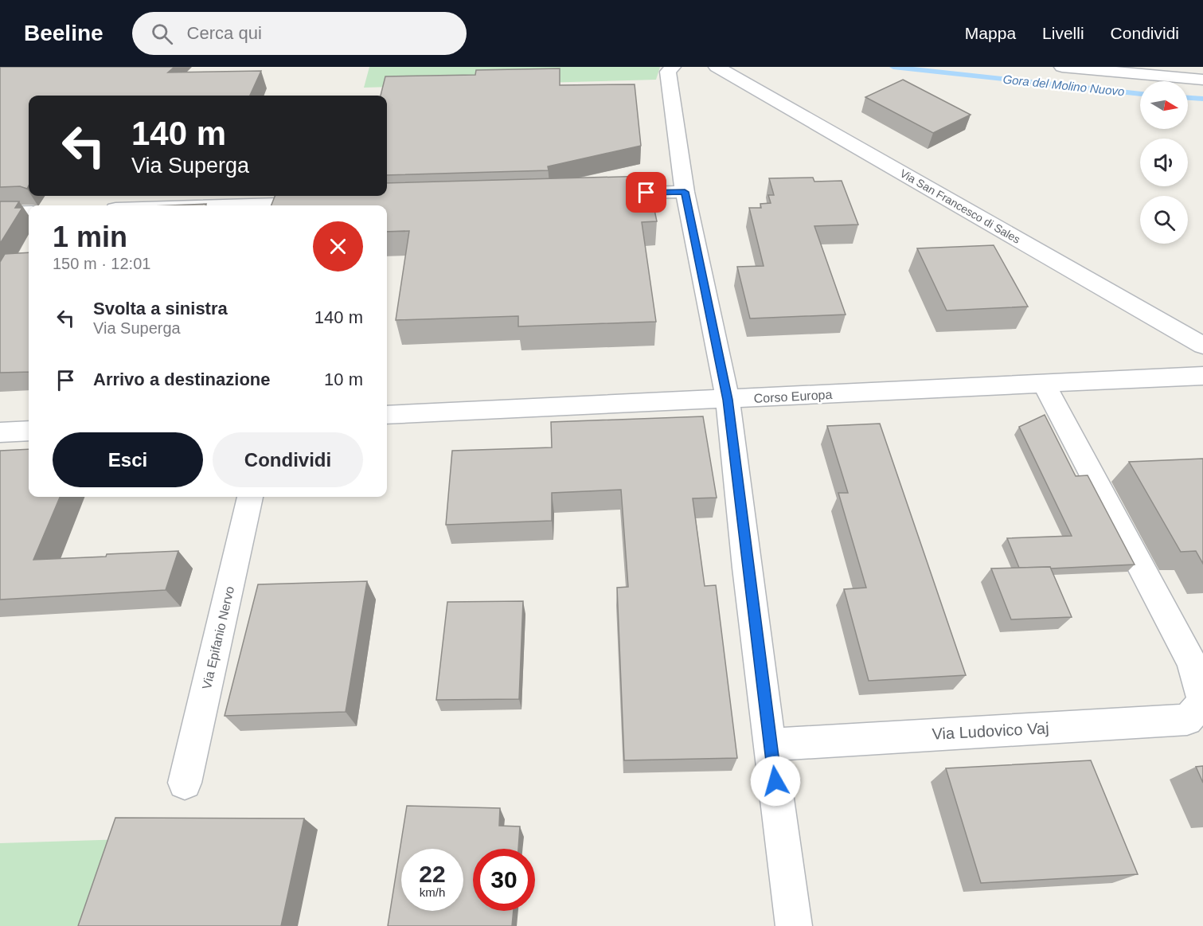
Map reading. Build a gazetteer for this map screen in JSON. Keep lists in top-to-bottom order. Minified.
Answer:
{"streets":{"street":["Via San Francesco di Sales","Corso Europa","Via Epifanio Nervo","Via Ludovico Vaj"]},"crossings":[["Corso Europa","Via Ludovico Vaj"]],"water":["Gora del Molino Nuovo"],"north":"right","page":{"header":"Beeline","search":"Cerca qui","nav":["Mappa","Livelli","Condividi"],"turn":["140 m","Via Superga"],"heading":["1 min","150 m · 12:01"],"list":[{"name":"Svolta a sinistra","note":"Via Superga","value":"140 m"},{"name":"Arrivo a destinazione","value":"10 m"}],"buttons":["Esci","Condividi"],"speed":"22 km/h","limit":"30"}}
